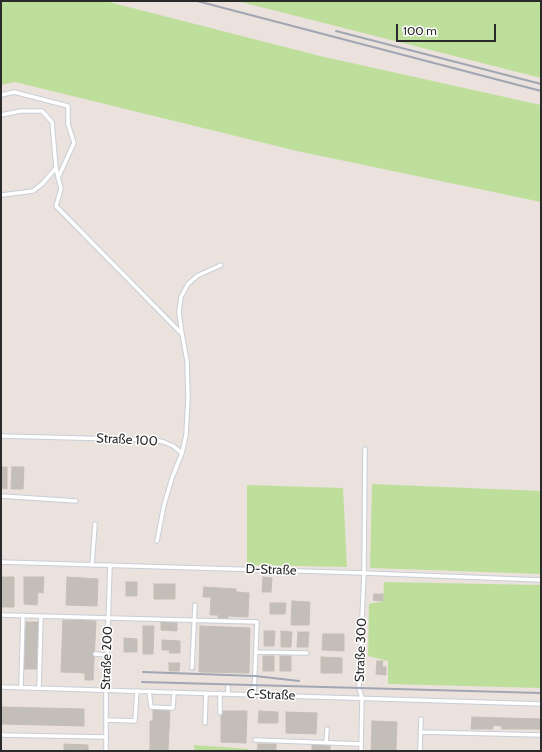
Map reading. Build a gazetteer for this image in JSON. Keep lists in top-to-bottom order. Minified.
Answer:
{"streets":{"lane":["Straße 100","D-Straße","Straße 300","Straße 200","C-Straße"]},"crossings":[["D-Straße","Straße 300"],["D-Straße","Straße 200"],["Straße 300","C-Straße"],["Straße 200","C-Straße"]],"scale_bar":"100 m"}
